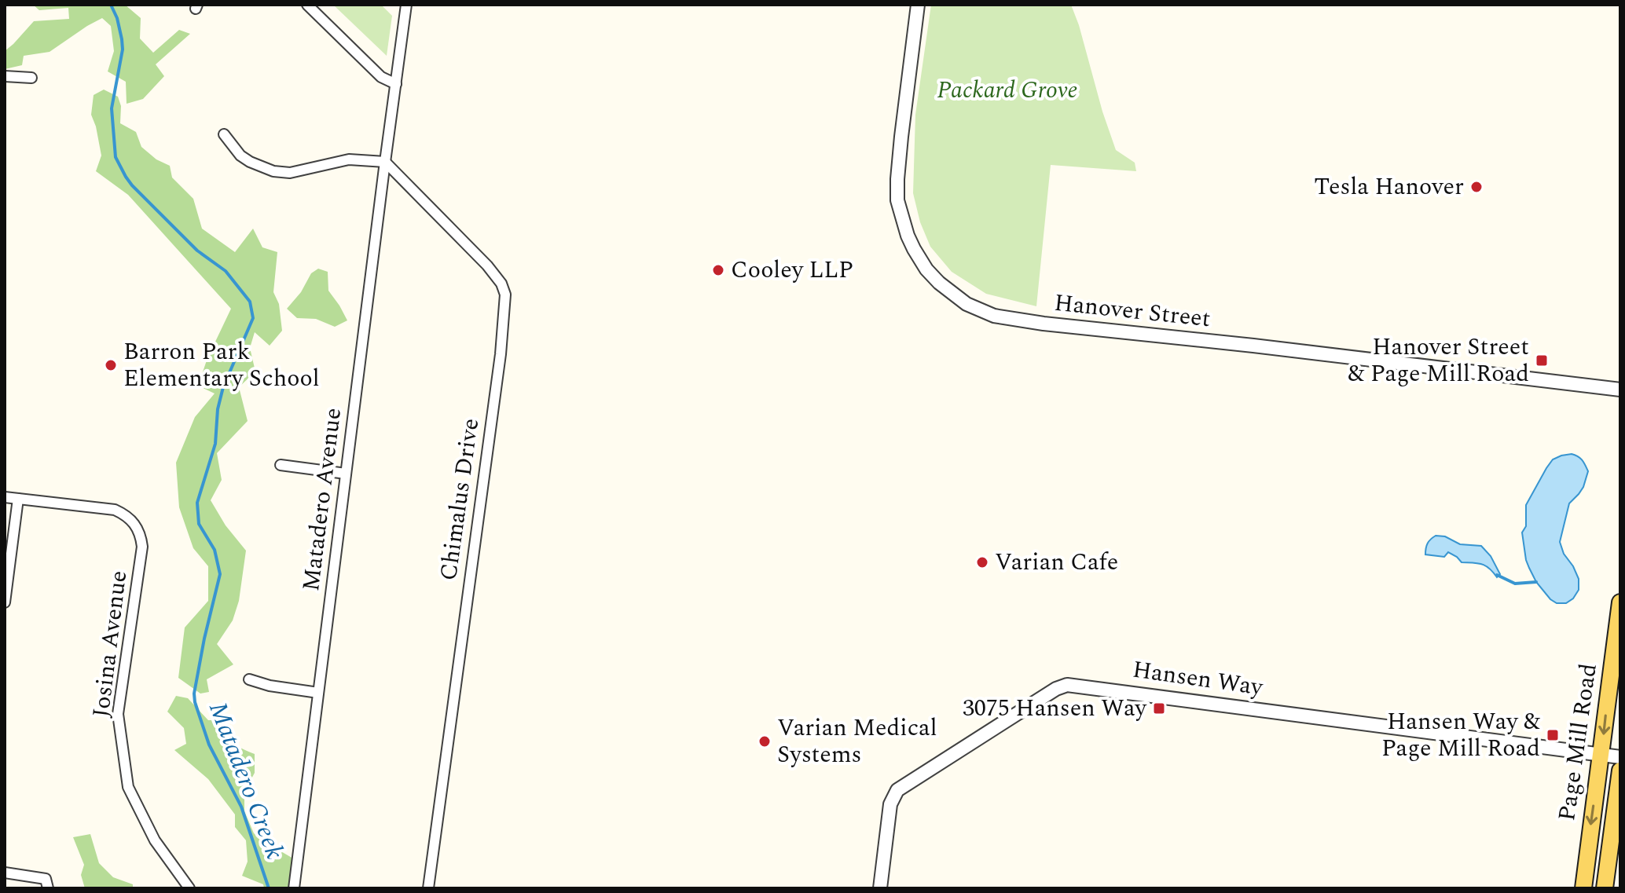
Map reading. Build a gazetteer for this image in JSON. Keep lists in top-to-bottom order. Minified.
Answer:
{"streets":{"main road":["Page Mill Road"],"street":["Hanover Street","Matadero Avenue","Chimalus Drive","Josina Avenue","Hansen Way"]},"crossings":[["Matadero Avenue","Chimalus Drive"],["Hansen Way","Page Mill Road"]],"water":["Matadero Creek"],"parks":["Packard Grove"],"places":{"other":["Tesla Hanover","Cooley LLP","Barron Park Elementary School","Varian Cafe","Varian Medical Systems"],"transit":["Hanover Street & Page Mill Road","3075 Hansen Way","Hansen Way & Page Mill Road"]}}
